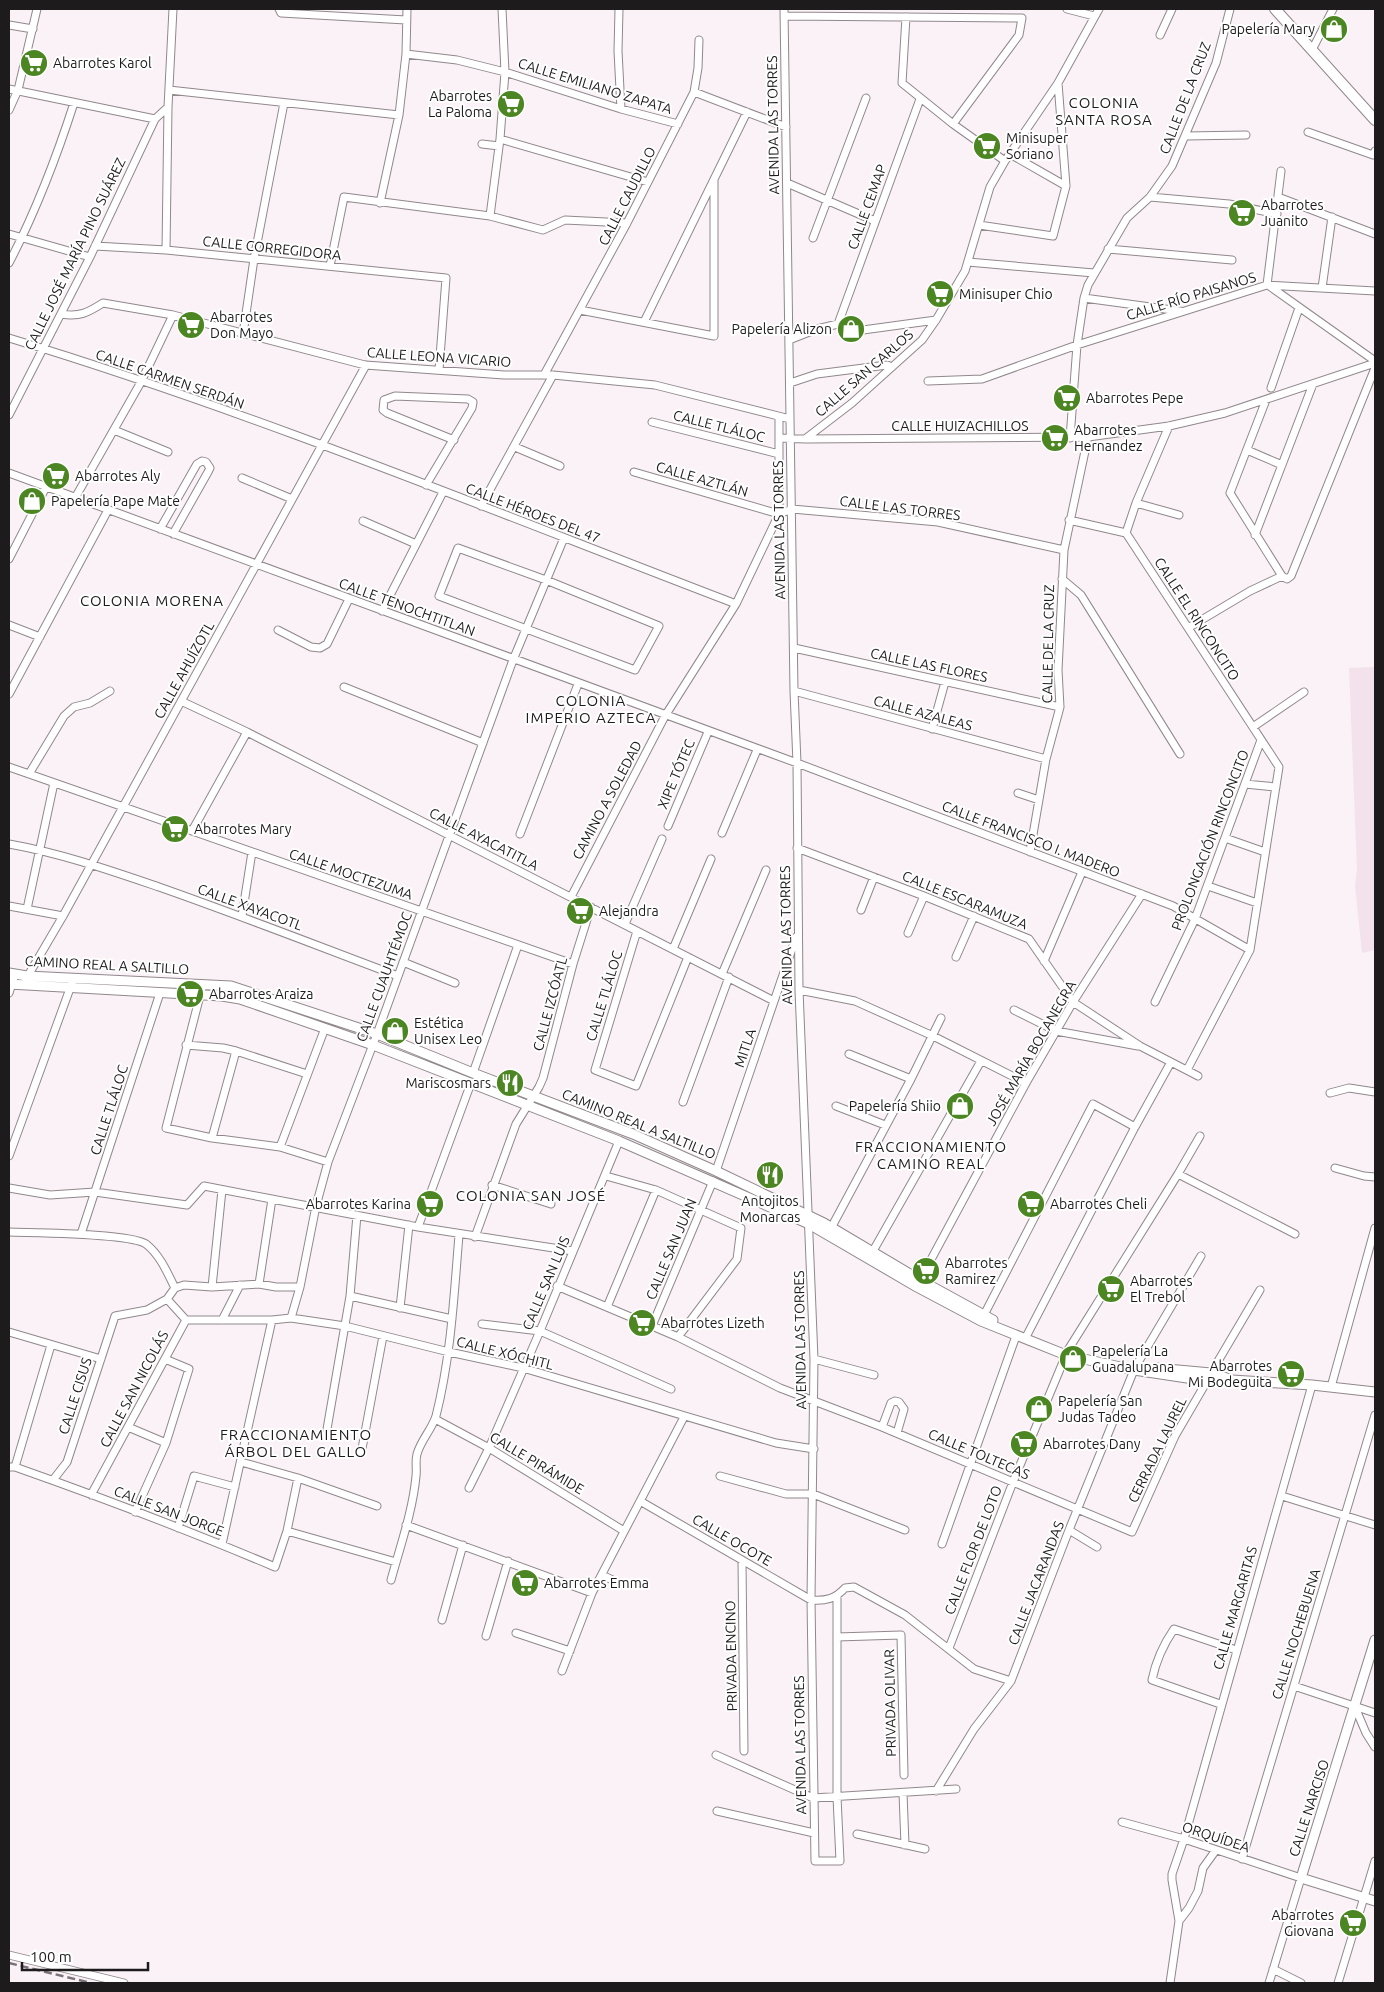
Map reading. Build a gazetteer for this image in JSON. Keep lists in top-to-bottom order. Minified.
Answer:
{"streets":{"street":["CALLE EMILIANO ZAPATA","CALLE DE LA CRUZ","AVENIDA LAS TORRES","CALLE CAUDILLO","CALLE CEMAP","CALLE CORREGIDORA","CALLE JOSÉ MARÍA PINO SUÁREZ","CALLE RÍO PAISANOS","CALLE LEONA VICARIO","CALLE SAN CARLOS","CALLE CARMEN SERDÁN","CALLE TLÁLOC","CALLE HUIZACHILLOS","CALLE AZTLÁN","CALLE LAS TORRES","CALLE HÉROES DEL 47","CALLE TENOCHTITLAN","CALLE EL RINCONCITO","CALLE LAS FLORES","CALLE AHUÍZOTL","CALLE AZALEAS","XIPE TÓTEC","CAMINO A SOLEDAD","CALLE AYACATITLA","CALLE FRANCISCO I. MADERO","PROLONGACIÓN RINCONCITO","CALLE MOCTEZUMA","CALLE ESCARAMUZA","CALLE XAYACOTL","CAMINO REAL A SALTILLO","CALLE CUAUHTÉMOC","CALLE IZCÓATL","MITLA","JOSÉ MARÍA BOCANEGRA","CALLE SAN JUAN","CALLE SAN LUIS","CALLE XÓCHITL","CALLE SAN NICOLÁS","CALLE CISUS","CERRADA LAUREL","CALLE TOLTECAS","CALLE PIRÁMIDE","CALLE SAN JORGE","CALLE OCOTE","CALLE FLOR DE LOTO","CALLE JACARANDAS","CALLE MARGARITAS","CALLE NOCHEBUENA","PRIVADA ENCINO","PRIVADA OLIVAR","CALLE NARCISO","ORQUÍDEA"]},"crossings":[["CALLE EMILIANO ZAPATA","CALLE CAUDILLO"],["CALLE DE LA CRUZ","CALLE RÍO PAISANOS"],["CALLE DE LA CRUZ","CALLE HUIZACHILLOS"],["CALLE DE LA CRUZ","CALLE LAS TORRES"],["CALLE DE LA CRUZ","CALLE LAS FLORES"],["CALLE DE LA CRUZ","CALLE AZALEAS"],["CALLE DE LA CRUZ","CALLE FRANCISCO I. MADERO"],["AVENIDA LAS TORRES","CALLE LEONA VICARIO"],["AVENIDA LAS TORRES","CALLE LAS TORRES"],["AVENIDA LAS TORRES","CALLE TENOCHTITLAN"],["AVENIDA LAS TORRES","CALLE LAS FLORES"],["AVENIDA LAS TORRES","CALLE AZALEAS"],["AVENIDA LAS TORRES","CALLE FRANCISCO I. MADERO"],["AVENIDA LAS TORRES","CALLE ESCARAMUZA"],["AVENIDA LAS TORRES","CAMINO REAL A SALTILLO"],["AVENIDA LAS TORRES","MITLA"],["AVENIDA LAS TORRES","CALLE XÓCHITL"],["AVENIDA LAS TORRES","CALLE TOLTECAS"],["AVENIDA LAS TORRES","CALLE OCOTE"],["CALLE CAUDILLO","CALLE LEONA VICARIO"],["CALLE CORREGIDORA","CALLE JOSÉ MARÍA PINO SUÁREZ"],["CALLE CORREGIDORA","CALLE LEONA VICARIO"],["CALLE JOSÉ MARÍA PINO SUÁREZ","CALLE LEONA VICARIO"],["CALLE JOSÉ MARÍA PINO SUÁREZ","CALLE CARMEN SERDÁN"],["CALLE LEONA VICARIO","CALLE AHUÍZOTL"],["CALLE SAN CARLOS","CALLE HUIZACHILLOS"],["CALLE CARMEN SERDÁN","CALLE HÉROES DEL 47"],["CALLE CARMEN SERDÁN","CALLE AHUÍZOTL"],["CALLE TLÁLOC","CALLE AYACATITLA"],["CALLE TLÁLOC","CAMINO REAL A SALTILLO"],["CALLE HÉROES DEL 47","CALLE AHUÍZOTL"],["CALLE HÉROES DEL 47","CALLE CUAUHTÉMOC"],["CALLE TENOCHTITLAN","CALLE AHUÍZOTL"],["CALLE TENOCHTITLAN","XIPE TÓTEC"],["CALLE TENOCHTITLAN","CAMINO A SOLEDAD"],["CALLE TENOCHTITLAN","CALLE FRANCISCO I. MADERO"],["CALLE TENOCHTITLAN","CALLE CUAUHTÉMOC"],["CALLE EL RINCONCITO","PROLONGACIÓN RINCONCITO"],["CALLE AHUÍZOTL","CALLE AYACATITLA"],["CALLE AHUÍZOTL","CALLE MOCTEZUMA"],["CALLE AHUÍZOTL","CALLE XAYACOTL"],["CALLE AHUÍZOTL","CAMINO REAL A SALTILLO"],["CAMINO A SOLEDAD","CALLE AYACATITLA"],["CALLE AYACATITLA","CALLE CUAUHTÉMOC"],["CALLE AYACATITLA","CALLE IZCÓATL"],["CALLE AYACATITLA","MITLA"],["CALLE FRANCISCO I. MADERO","PROLONGACIÓN RINCONCITO"],["CALLE FRANCISCO I. MADERO","JOSÉ MARÍA BOCANEGRA"],["CALLE MOCTEZUMA","CALLE CUAUHTÉMOC"],["CALLE MOCTEZUMA","CALLE IZCÓATL"],["CALLE ESCARAMUZA","JOSÉ MARÍA BOCANEGRA"],["CALLE XAYACOTL","CALLE CUAUHTÉMOC"],["CAMINO REAL A SALTILLO","CALLE CUAUHTÉMOC"],["CAMINO REAL A SALTILLO","CALLE IZCÓATL"],["CAMINO REAL A SALTILLO","MITLA"],["CAMINO REAL A SALTILLO","JOSÉ MARÍA BOCANEGRA"],["CAMINO REAL A SALTILLO","CALLE SAN JUAN"],["CAMINO REAL A SALTILLO","CALLE SAN LUIS"],["CAMINO REAL A SALTILLO","CERRADA LAUREL"],["CAMINO REAL A SALTILLO","CALLE FLOR DE LOTO"],["CAMINO REAL A SALTILLO","CALLE JACARANDAS"],["CAMINO REAL A SALTILLO","CALLE MARGARITAS"],["CALLE CUAUHTÉMOC","CALLE XÓCHITL"],["CALLE SAN JUAN","CALLE TOLTECAS"],["CALLE SAN LUIS","CALLE XÓCHITL"],["CALLE SAN LUIS","CALLE TOLTECAS"],["CALLE SAN LUIS","CALLE PIRÁMIDE"],["CALLE XÓCHITL","CALLE SAN NICOLÁS"],["CALLE SAN NICOLÁS","CALLE SAN JORGE"],["CALLE CISUS","CALLE SAN JORGE"],["CERRADA LAUREL","CALLE TOLTECAS"],["CALLE TOLTECAS","CALLE FLOR DE LOTO"],["CALLE TOLTECAS","CALLE JACARANDAS"],["CALLE OCOTE","PRIVADA ENCINO"],["CALLE MARGARITAS","ORQUÍDEA"],["CALLE NOCHEBUENA","ORQUÍDEA"],["CALLE NARCISO","ORQUÍDEA"]],"districts":["COLONIA SANTA ROSA","COLONIA MORENA","COLONIA IMPERIO AZTECA","FRACCIONAMIENTO CAMINO REAL","COLONIA SAN JOSÉ","FRACCIONAMIENTO ÁRBOL DEL GALLO"],"places":{"shop":["Papelería Mary","Papelería Alizon","Papelería Pape Mate","Estética Unisex Leo","Papelería Shiio","Papelería La Guadalupana","Papelería San Judas Tadeo"],"supermarket":["Abarrotes Karol","Abarrotes La Paloma","Minisuper Soriano","Abarrotes Juanito","Minisuper Chio","Abarrotes Don Mayo","Abarrotes Pepe","Abarrotes Hernandez","Abarrotes Aly","Abarrotes Mary","Alejandra","Abarrotes Araiza","Abarrotes Karina","Abarrotes Cheli","Abarrotes Ramirez","Abarrotes El Trebol","Abarrotes Lizeth","Abarrotes Mi Bodeguita","Abarrotes Dany","Abarrotes Emma","Abarrotes Giovana"],"restaurant":["Mariscosmars","Antojitos Monarcas"]},"scale_bar":"100 m"}
